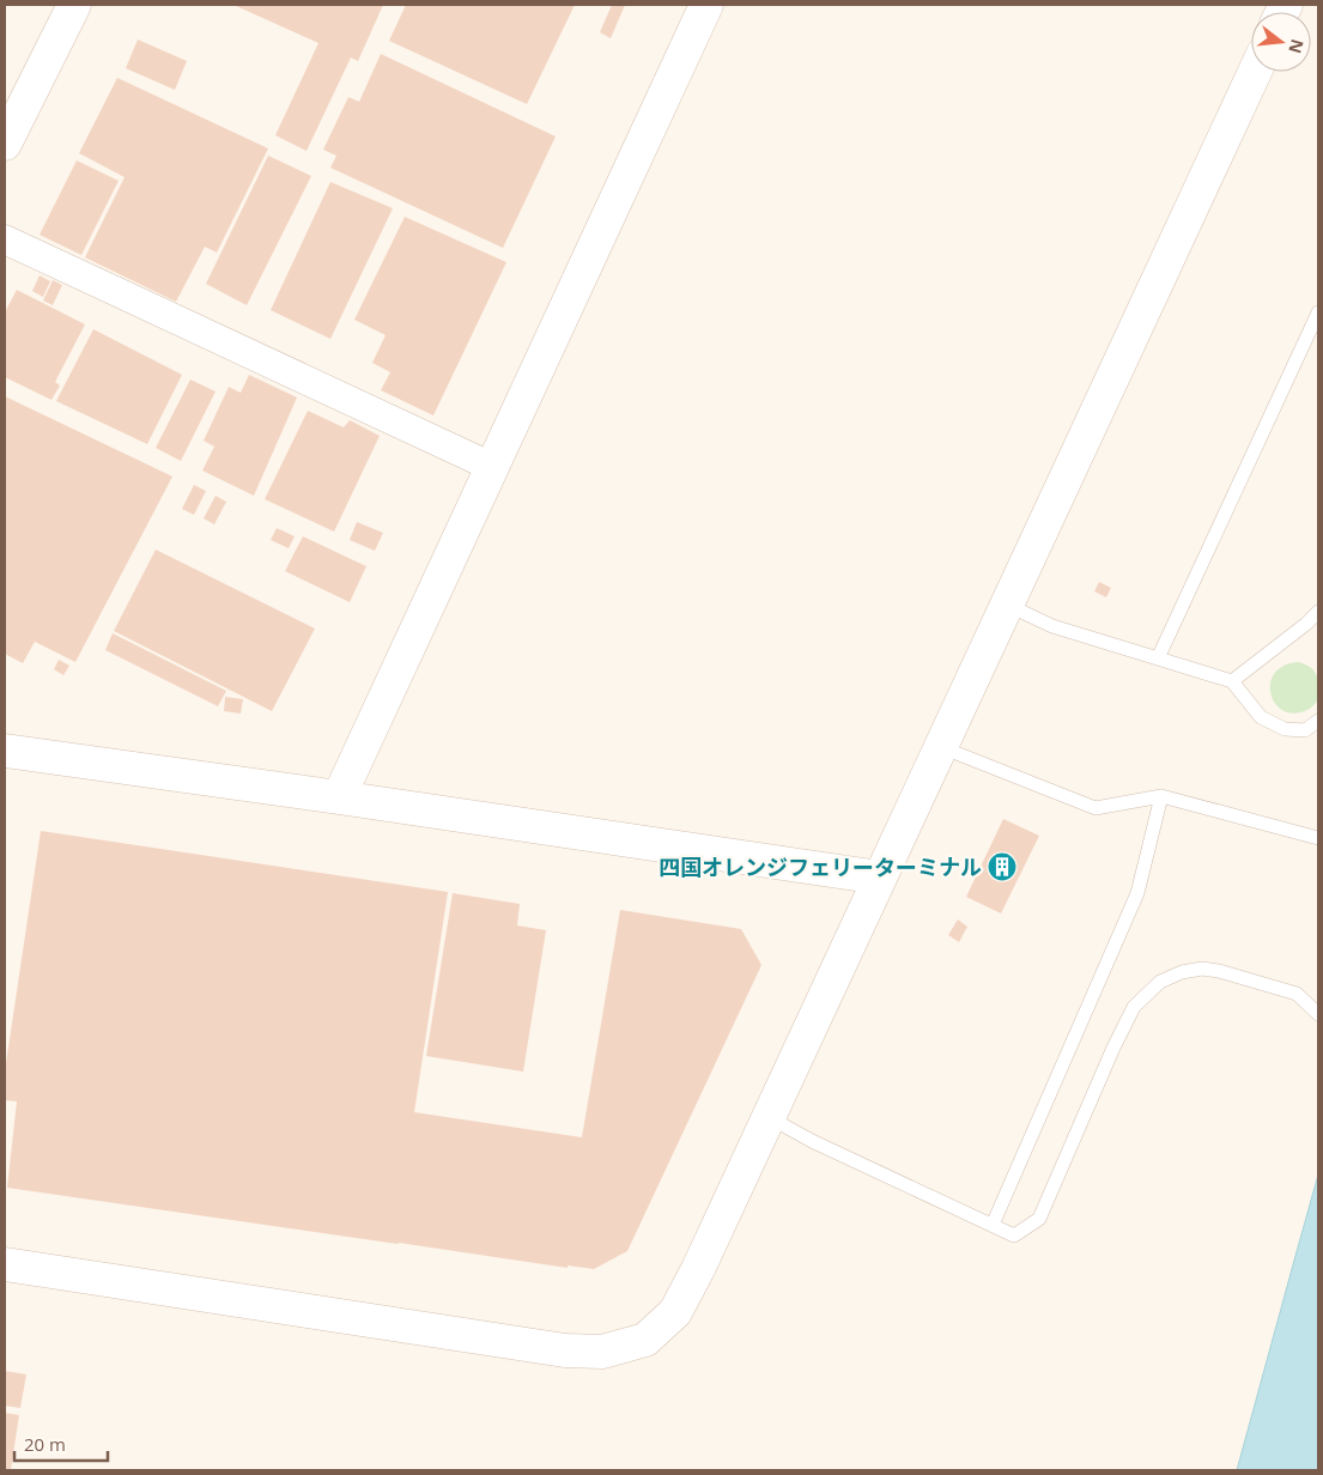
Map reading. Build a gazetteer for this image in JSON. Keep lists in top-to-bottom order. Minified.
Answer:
{"places":{"building":["四国オレンジフェリーターミナル"]},"scale_bar":"20 m","north":"right"}
